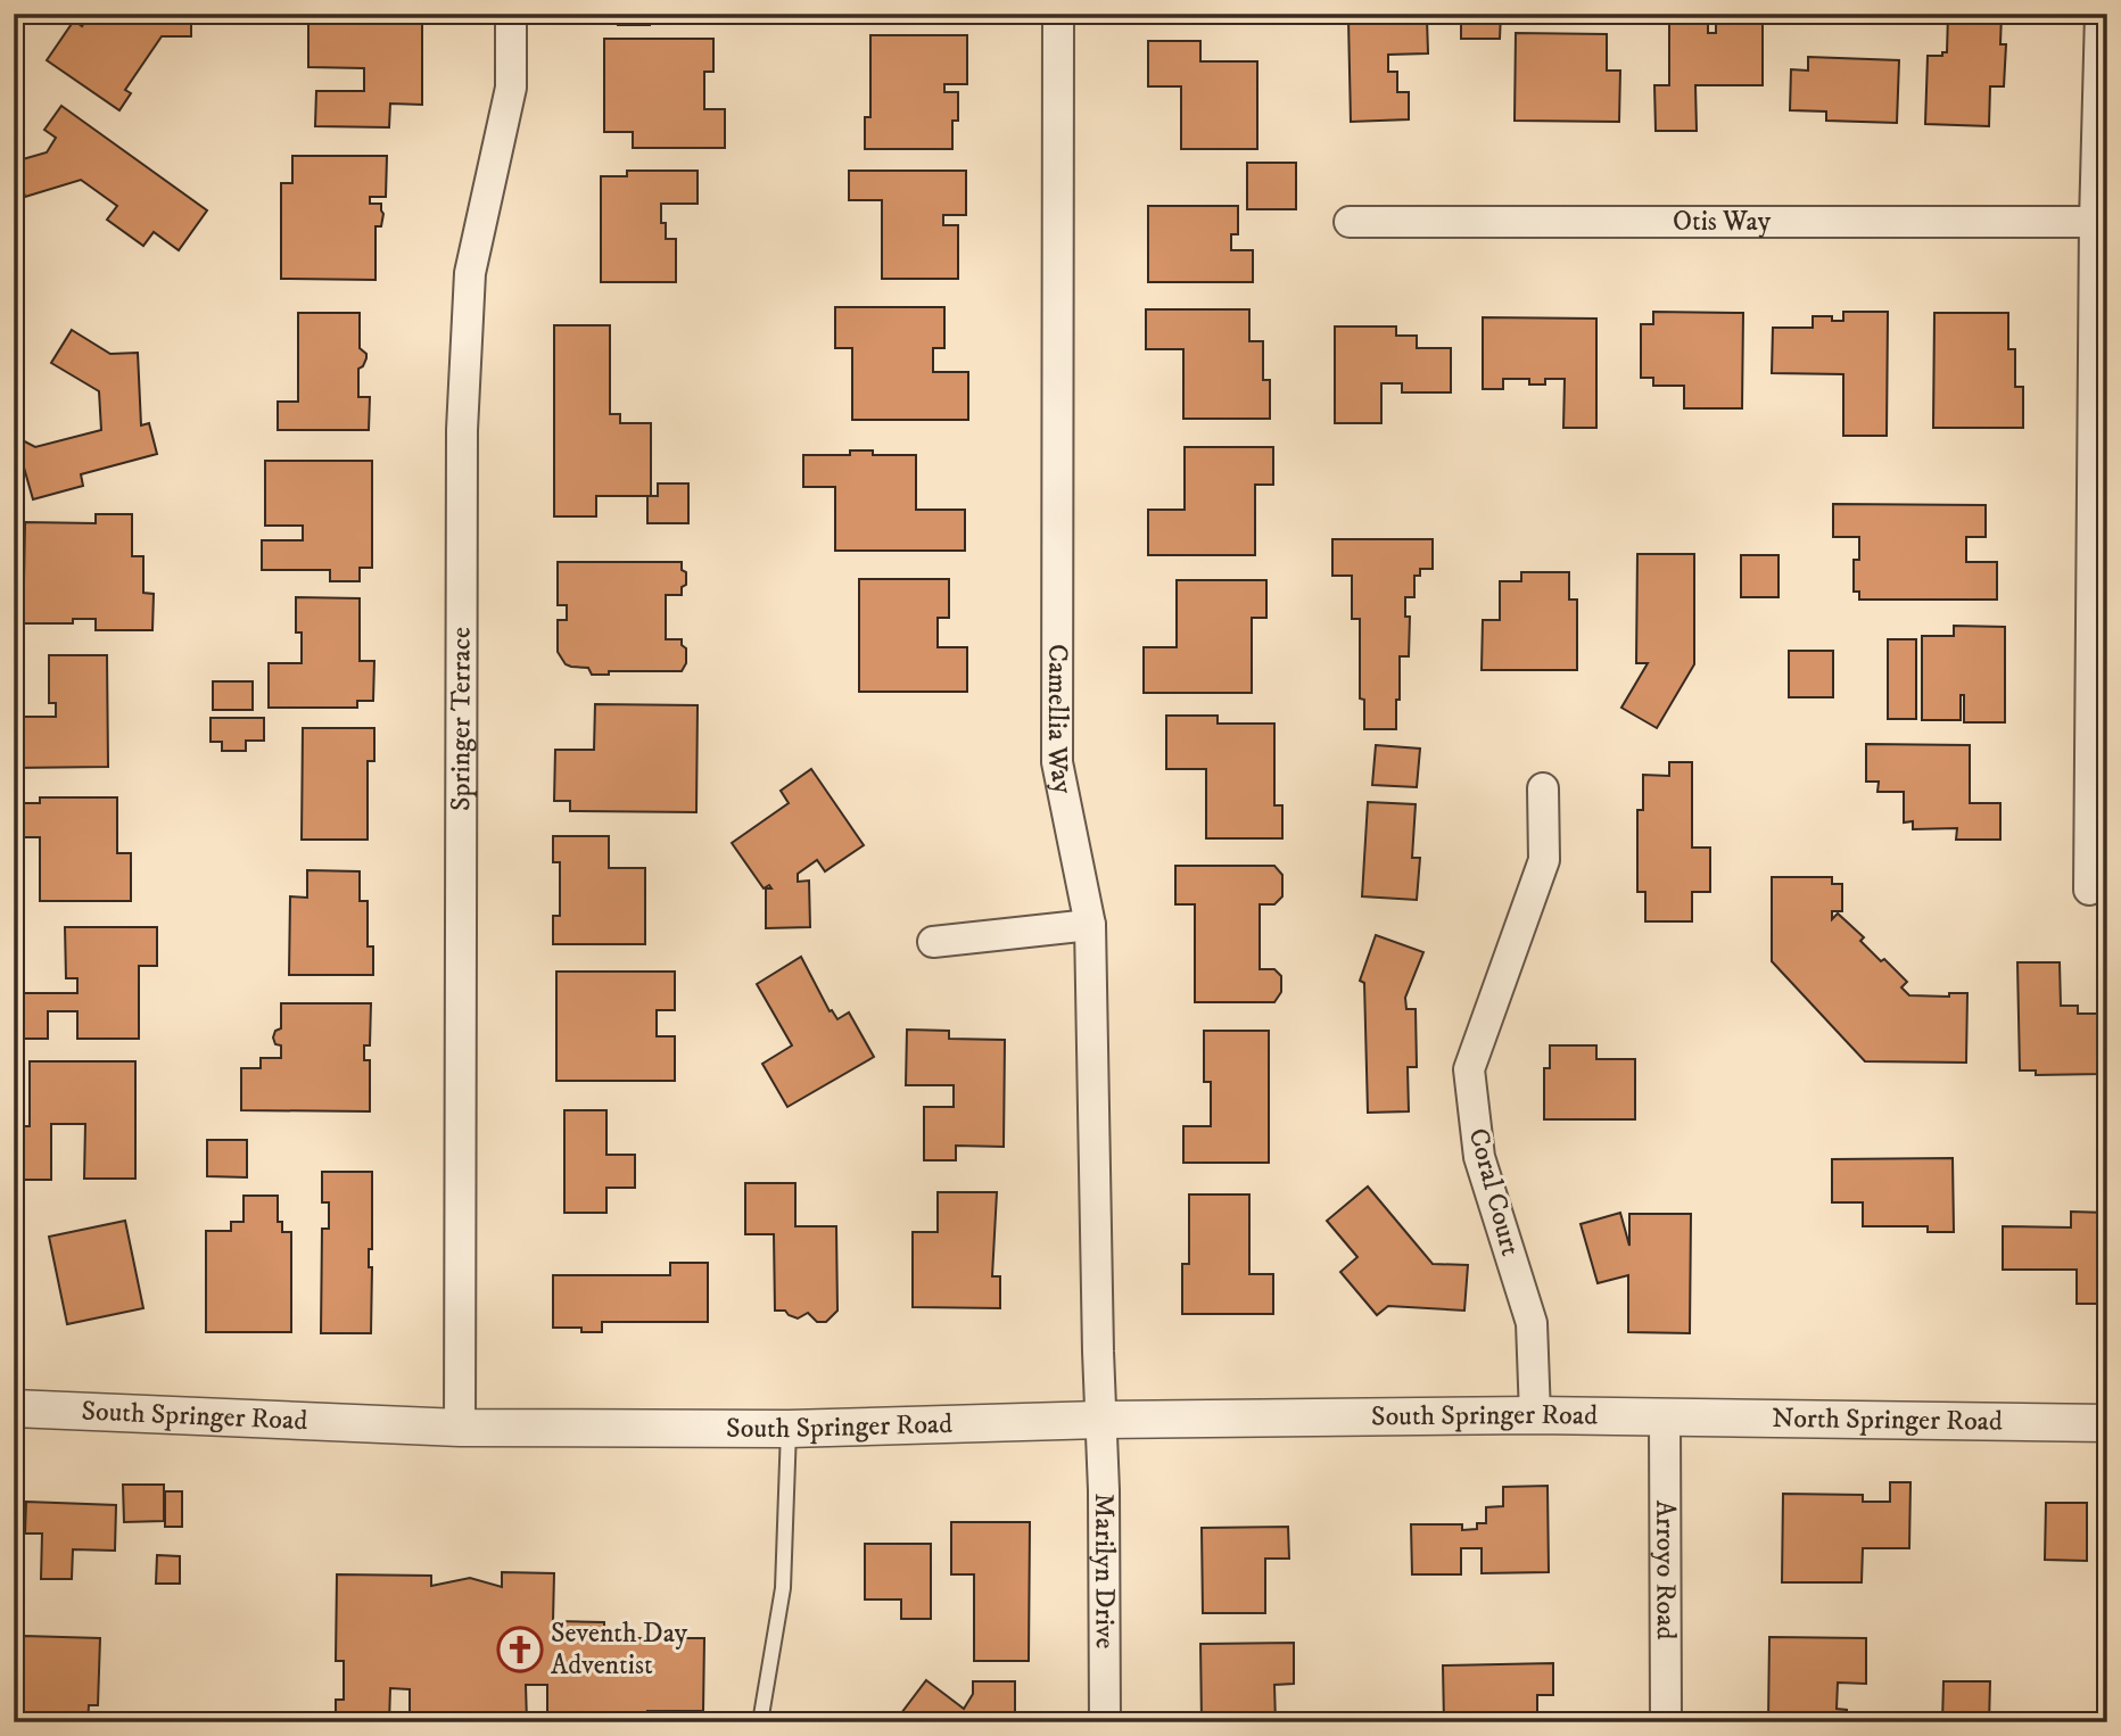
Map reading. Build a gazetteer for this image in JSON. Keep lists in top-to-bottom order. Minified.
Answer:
{"streets":{"street":["Otis Way","Springer Terrace","Camellia Way","Coral Court","South Springer Road","North Springer Road","Arroyo Road","Marilyn Drive"]},"crossings":[["Springer Terrace","South Springer Road"],["Camellia Way","South Springer Road"],["Camellia Way","Marilyn Drive"],["Coral Court","South Springer Road"],["South Springer Road","North Springer Road"],["South Springer Road","Arroyo Road"],["South Springer Road","Marilyn Drive"],["North Springer Road","Arroyo Road"]],"places":{"church":["Seventh Day Adventist"]}}
